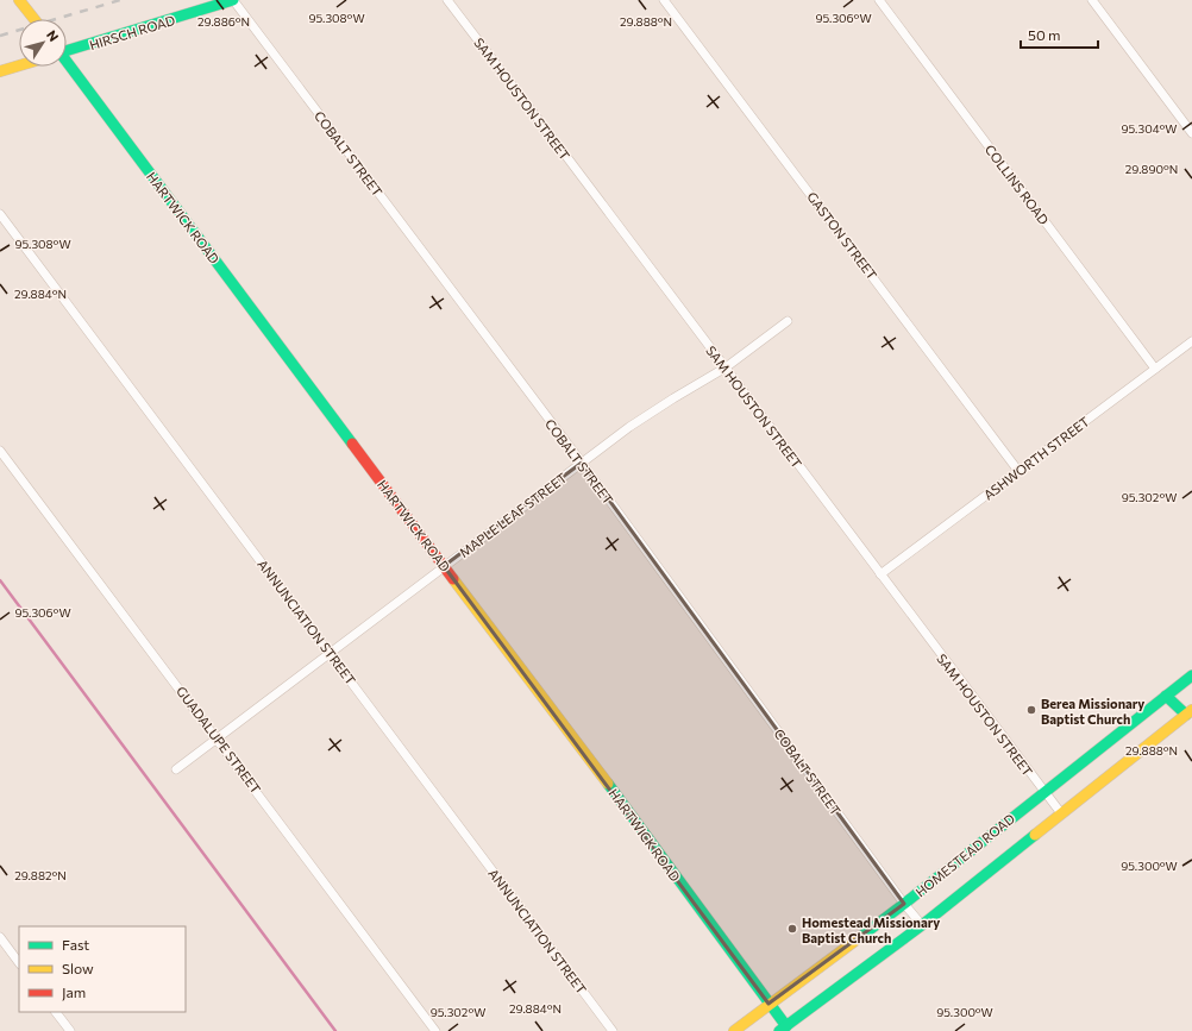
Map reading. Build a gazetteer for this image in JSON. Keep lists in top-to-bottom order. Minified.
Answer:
{"streets":{"main road":["HIRSCH ROAD","HARTWICK ROAD","HOMESTEAD ROAD"],"street":["SAM HOUSTON STREET","COBALT STREET","COLLINS ROAD","GASTON STREET","ASHWORTH STREET","MAPLE LEAF STREET","ANNUNCIATION STREET","GUADALUPE STREET"]},"crossings":[["HIRSCH ROAD","COBALT STREET"],["SAM HOUSTON STREET","ASHWORTH STREET"],["SAM HOUSTON STREET","MAPLE LEAF STREET"],["SAM HOUSTON STREET","HOMESTEAD ROAD"],["COBALT STREET","MAPLE LEAF STREET"],["COBALT STREET","HOMESTEAD ROAD"],["COLLINS ROAD","ASHWORTH STREET"],["HARTWICK ROAD","MAPLE LEAF STREET"],["HARTWICK ROAD","HOMESTEAD ROAD"],["GASTON STREET","ASHWORTH STREET"],["MAPLE LEAF STREET","ANNUNCIATION STREET"],["MAPLE LEAF STREET","GUADALUPE STREET"]],"places":["Berea Missionary Baptist Church","Homestead Missionary Baptist Church"],"legend":["Fast","Slow","Jam"],"scale_bar":"50 m","north":"top right","coordinates":["95.308°W","95.306°W","29.886°N","29.888°N","95.304°W","29.890°N","29.884°N","95.302°W","95.300°W","29.882°N"]}
